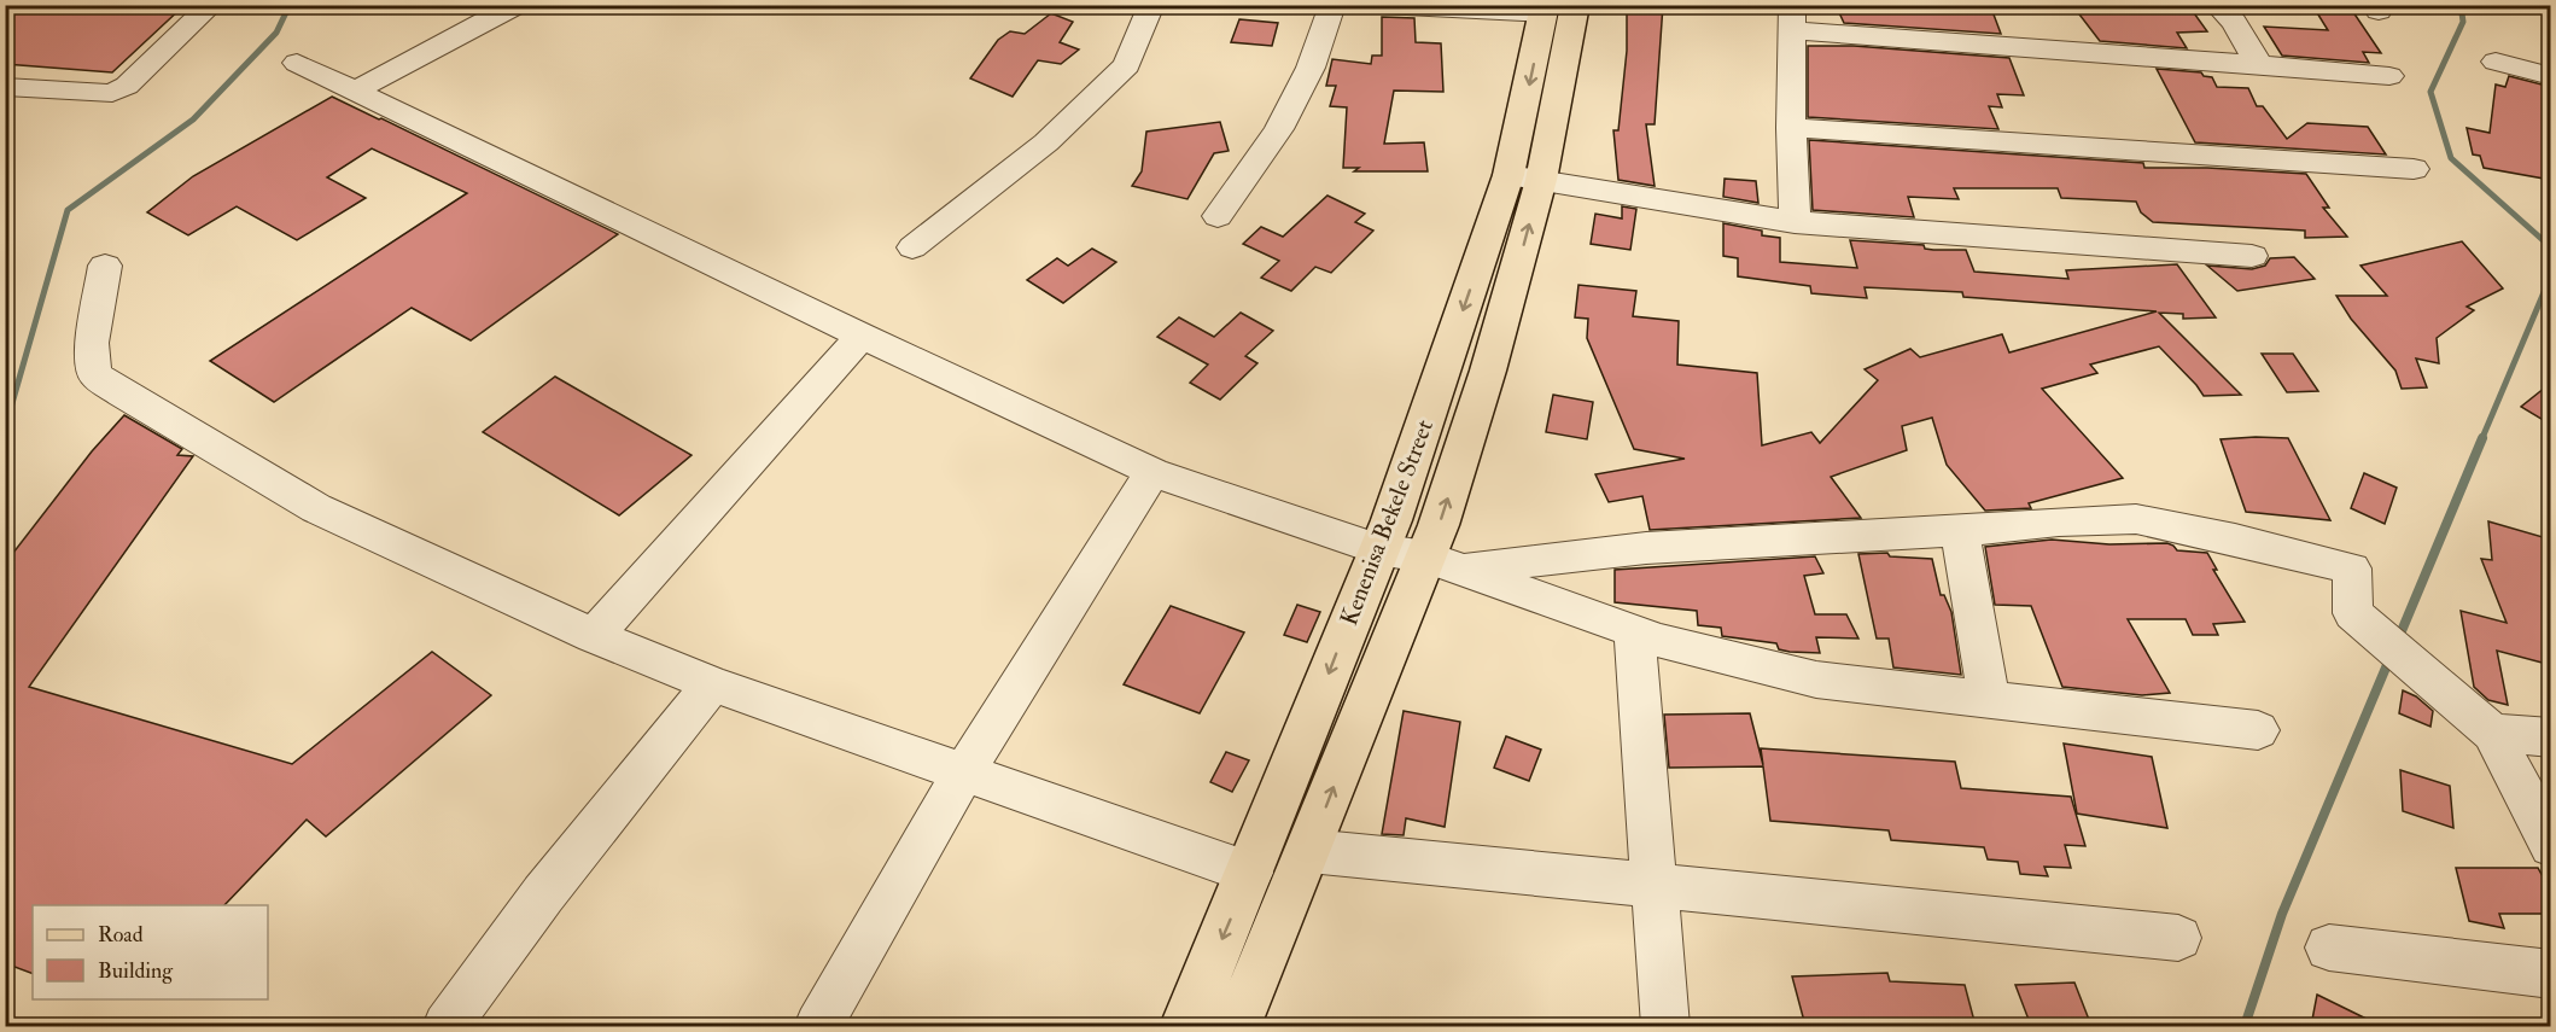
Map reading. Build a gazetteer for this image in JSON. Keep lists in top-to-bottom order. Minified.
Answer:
{"streets":{"main road":["Kenenisa Bekele Street"]},"legend":["Road","Building"]}
